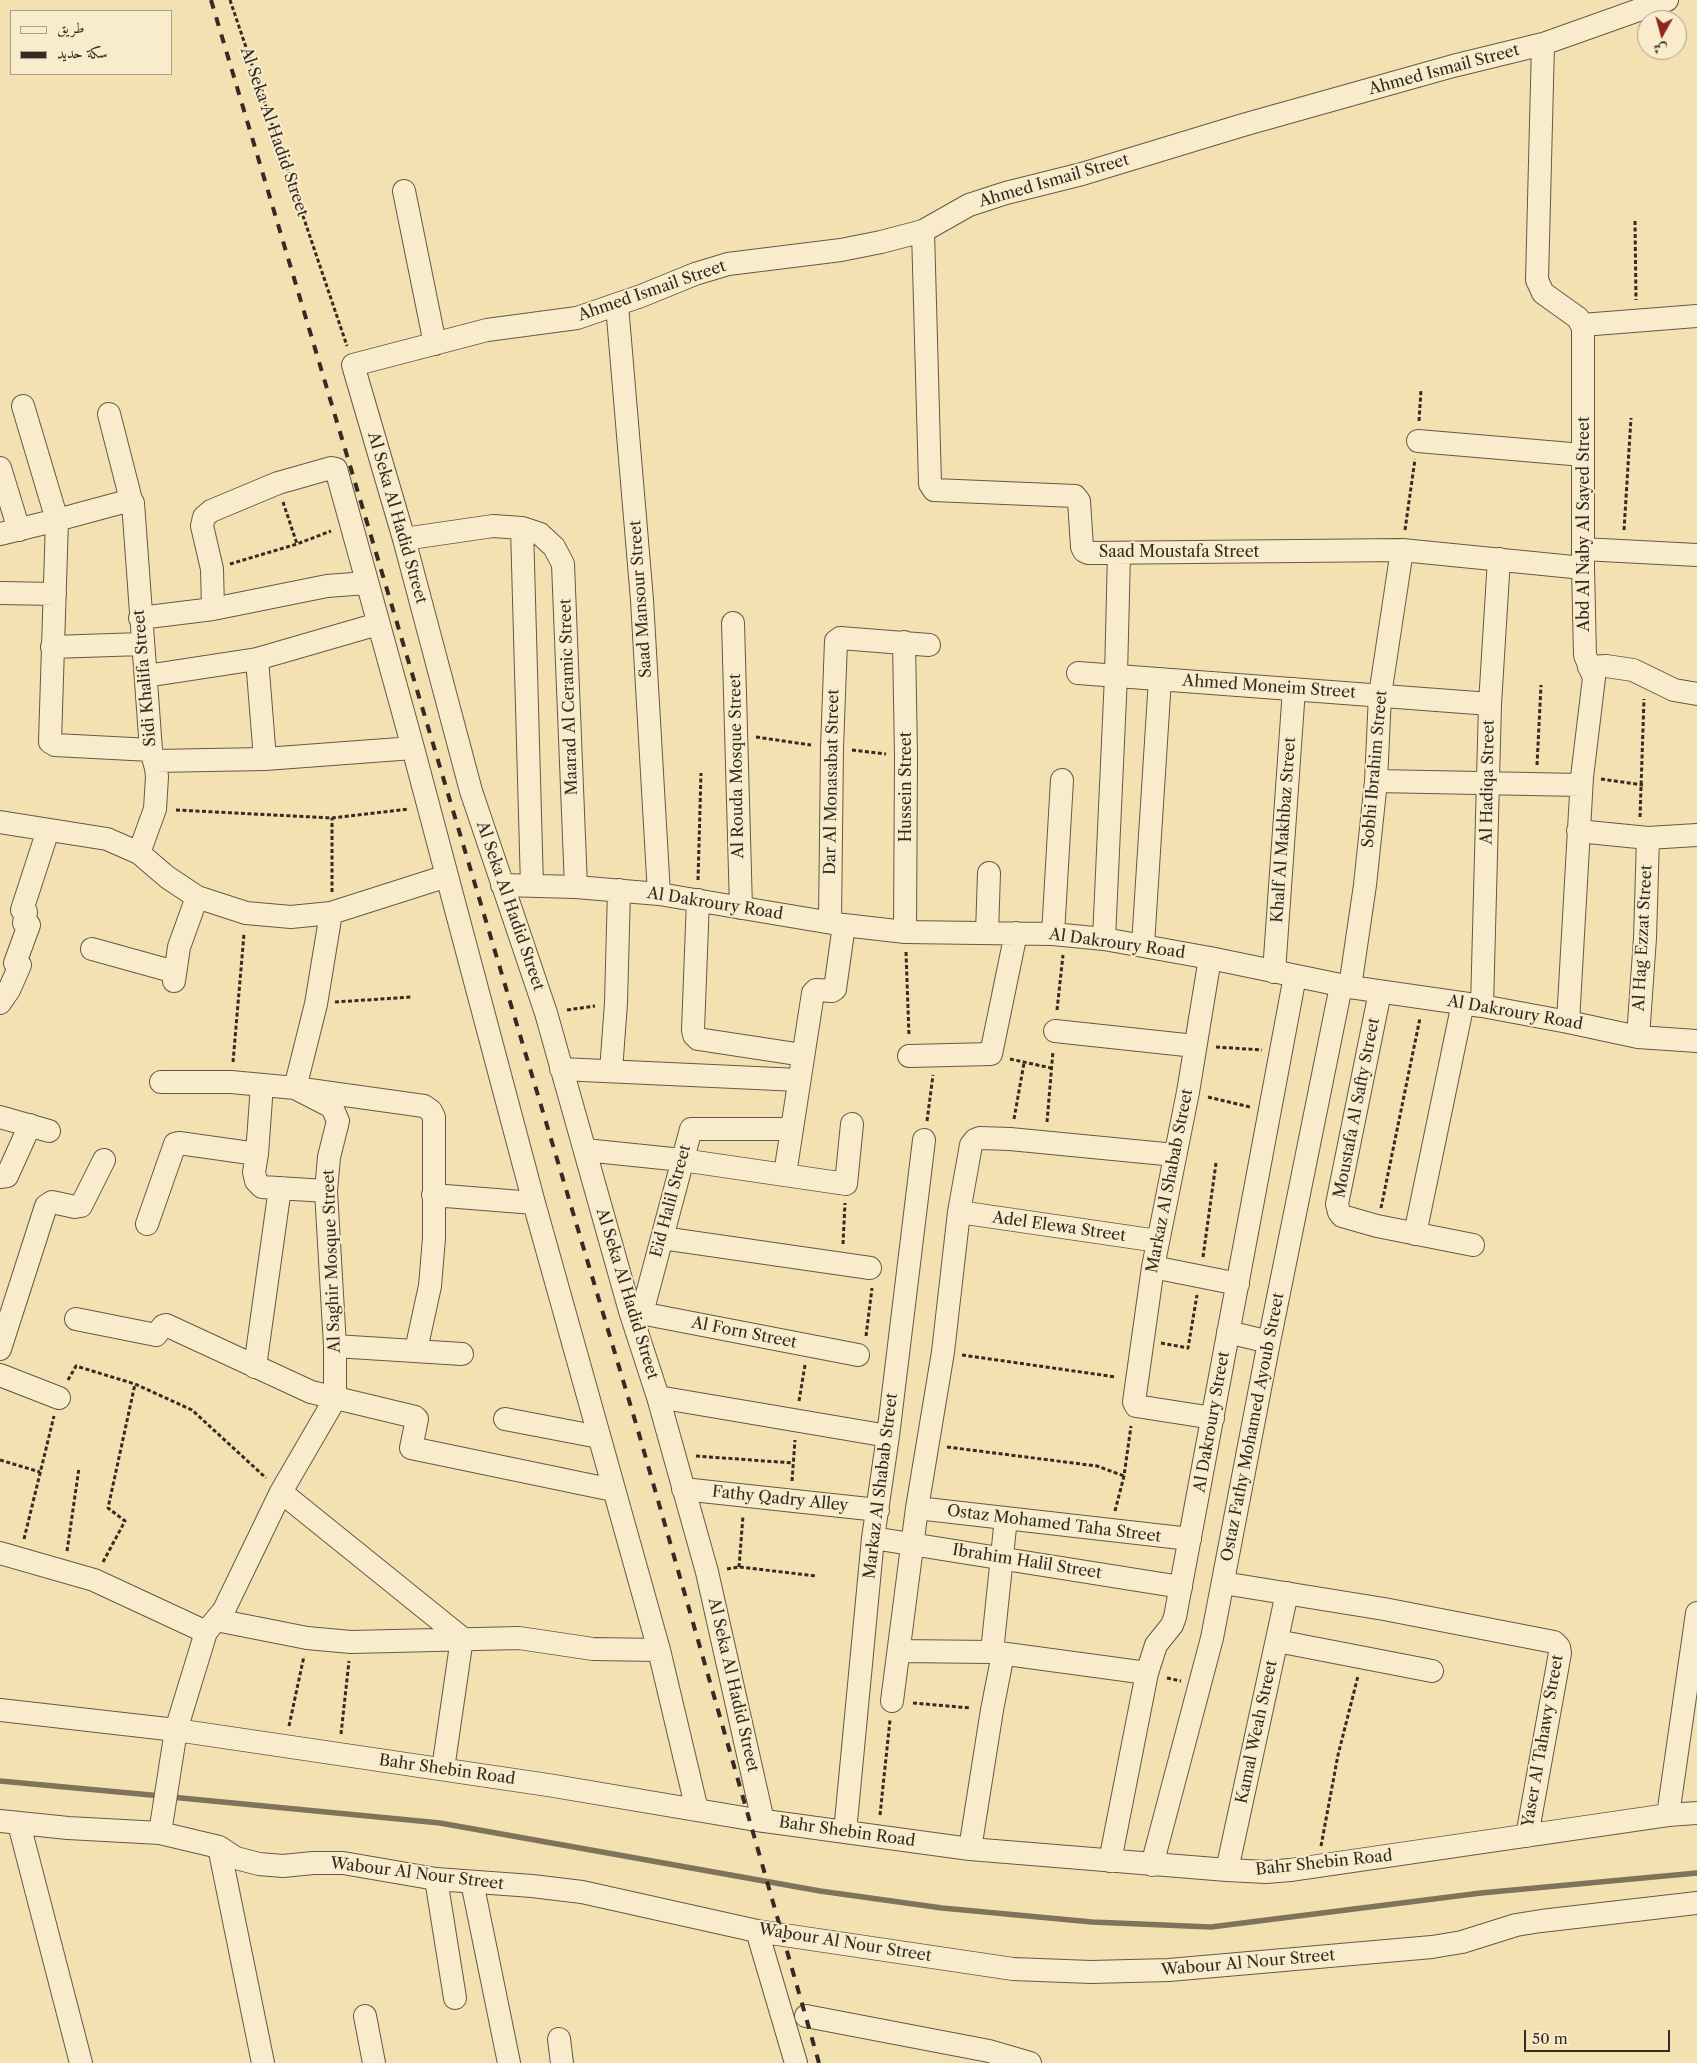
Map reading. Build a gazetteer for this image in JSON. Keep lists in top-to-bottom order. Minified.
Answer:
{"streets":{"street":["Ahmed Ismail Street","Al Seka Al Hadid Street","Abd Al Naby Al Sayed Street","Saad Moustafa Street","Saad Mansour Street","Sidi Khalifa Street","Ahmed Moneim Street","Maarad Al Ceramic Street","Al Rouda Mosque Street","Sobhi Ibrahim Street","Dar Al Monasabat Street","Al Hadiqa Street","Hussein Street","Khalf Al Makhbaz Street","Al Dakroury Road","Al Hag Ezzat Street","Moustafa Al Safty Street","Markaz Al Shabab Street","Eid Halil Street","Adel Elewa Street","Al Saghir Mosque Street","Al Forn Street","Al Dakroury Street","Ostaz Fathy Mohamed Ayoub Street","Fathy Qadry Alley","Ostaz Mohamed Taha Street","Ibrahim Halil Street","Kamal Weah Street","Yaser Al Tahawy Street","Bahr Shebin Road","Wabour Al Nour Street"]},"crossings":[["Ahmed Ismail Street","Al Seka Al Hadid Street"],["Ahmed Ismail Street","Saad Moustafa Street"],["Ahmed Ismail Street","Saad Mansour Street"],["Al Seka Al Hadid Street","Al Dakroury Road"],["Al Seka Al Hadid Street","Eid Halil Street"],["Al Seka Al Hadid Street","Al Forn Street"],["Al Seka Al Hadid Street","Fathy Qadry Alley"],["Al Seka Al Hadid Street","Bahr Shebin Road"],["Abd Al Naby Al Sayed Street","Saad Moustafa Street"],["Abd Al Naby Al Sayed Street","Al Dakroury Road"],["Saad Moustafa Street","Sobhi Ibrahim Street"],["Saad Moustafa Street","Al Hadiqa Street"],["Saad Mansour Street","Al Dakroury Road"],["Ahmed Moneim Street","Sobhi Ibrahim Street"],["Ahmed Moneim Street","Al Hadiqa Street"],["Ahmed Moneim Street","Khalf Al Makhbaz Street"],["Maarad Al Ceramic Street","Al Dakroury Road"],["Al Rouda Mosque Street","Al Dakroury Road"],["Sobhi Ibrahim Street","Al Dakroury Road"],["Sobhi Ibrahim Street","Ostaz Fathy Mohamed Ayoub Street"],["Dar Al Monasabat Street","Hussein Street"],["Dar Al Monasabat Street","Al Dakroury Road"],["Al Hadiqa Street","Al Dakroury Road"],["Hussein Street","Al Dakroury Road"],["Khalf Al Makhbaz Street","Al Dakroury Road"],["Khalf Al Makhbaz Street","Al Dakroury Street"],["Al Dakroury Road","Al Hag Ezzat Street"],["Al Dakroury Road","Moustafa Al Safty Street"],["Al Dakroury Road","Markaz Al Shabab Street"],["Al Dakroury Road","Al Dakroury Street"],["Al Dakroury Road","Ostaz Fathy Mohamed Ayoub Street"],["Markaz Al Shabab Street","Adel Elewa Street"],["Markaz Al Shabab Street","Fathy Qadry Alley"],["Markaz Al Shabab Street","Ibrahim Halil Street"],["Markaz Al Shabab Street","Bahr Shebin Road"],["Eid Halil Street","Al Forn Street"],["Al Dakroury Street","Ostaz Mohamed Taha Street"],["Al Dakroury Street","Ibrahim Halil Street"],["Al Dakroury Street","Bahr Shebin Road"],["Ostaz Fathy Mohamed Ayoub Street","Bahr Shebin Road"],["Kamal Weah Street","Yaser Al Tahawy Street"],["Kamal Weah Street","Bahr Shebin Road"],["Yaser Al Tahawy Street","Bahr Shebin Road"]],"legend":["طريق","سكة حديد"],"scale_bar":"50 m","north":"bottom"}
